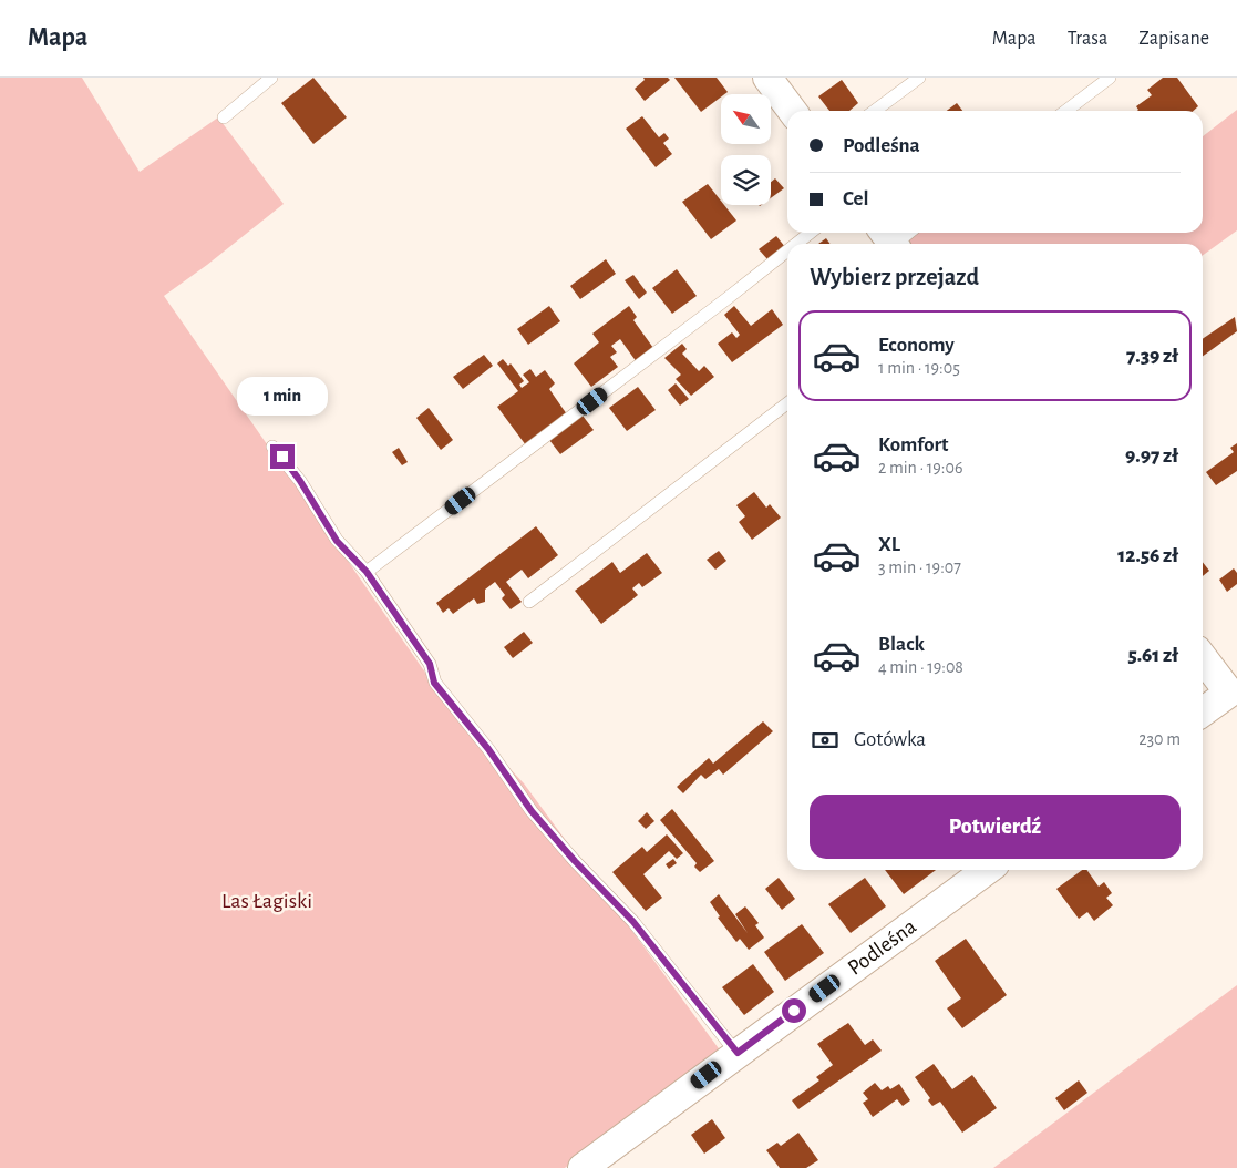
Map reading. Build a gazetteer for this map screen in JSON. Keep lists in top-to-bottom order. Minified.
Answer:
{"streets":{"street":["Podleśna"]},"parks":["Las Łagiski"],"north":"top left","page":{"header":"Mapa","nav":["Mapa","Trasa","Zapisane"],"banner":["Podleśna","Cel"],"heading":"Wybierz przejazd","list":[{"name":"Economy","note":"1 min · 19:05","value":"7.39 zł"},{"name":"Komfort","note":"2 min · 19:06","value":"9.97 zł"},{"name":"XL","note":"3 min · 19:07","value":"12.56 zł"},{"name":"Black","note":"4 min · 19:08","value":"5.61 zł"}],"bubble":"1 min","pay":["Gotówka","230 m"],"buttons":"Potwierdź"}}
